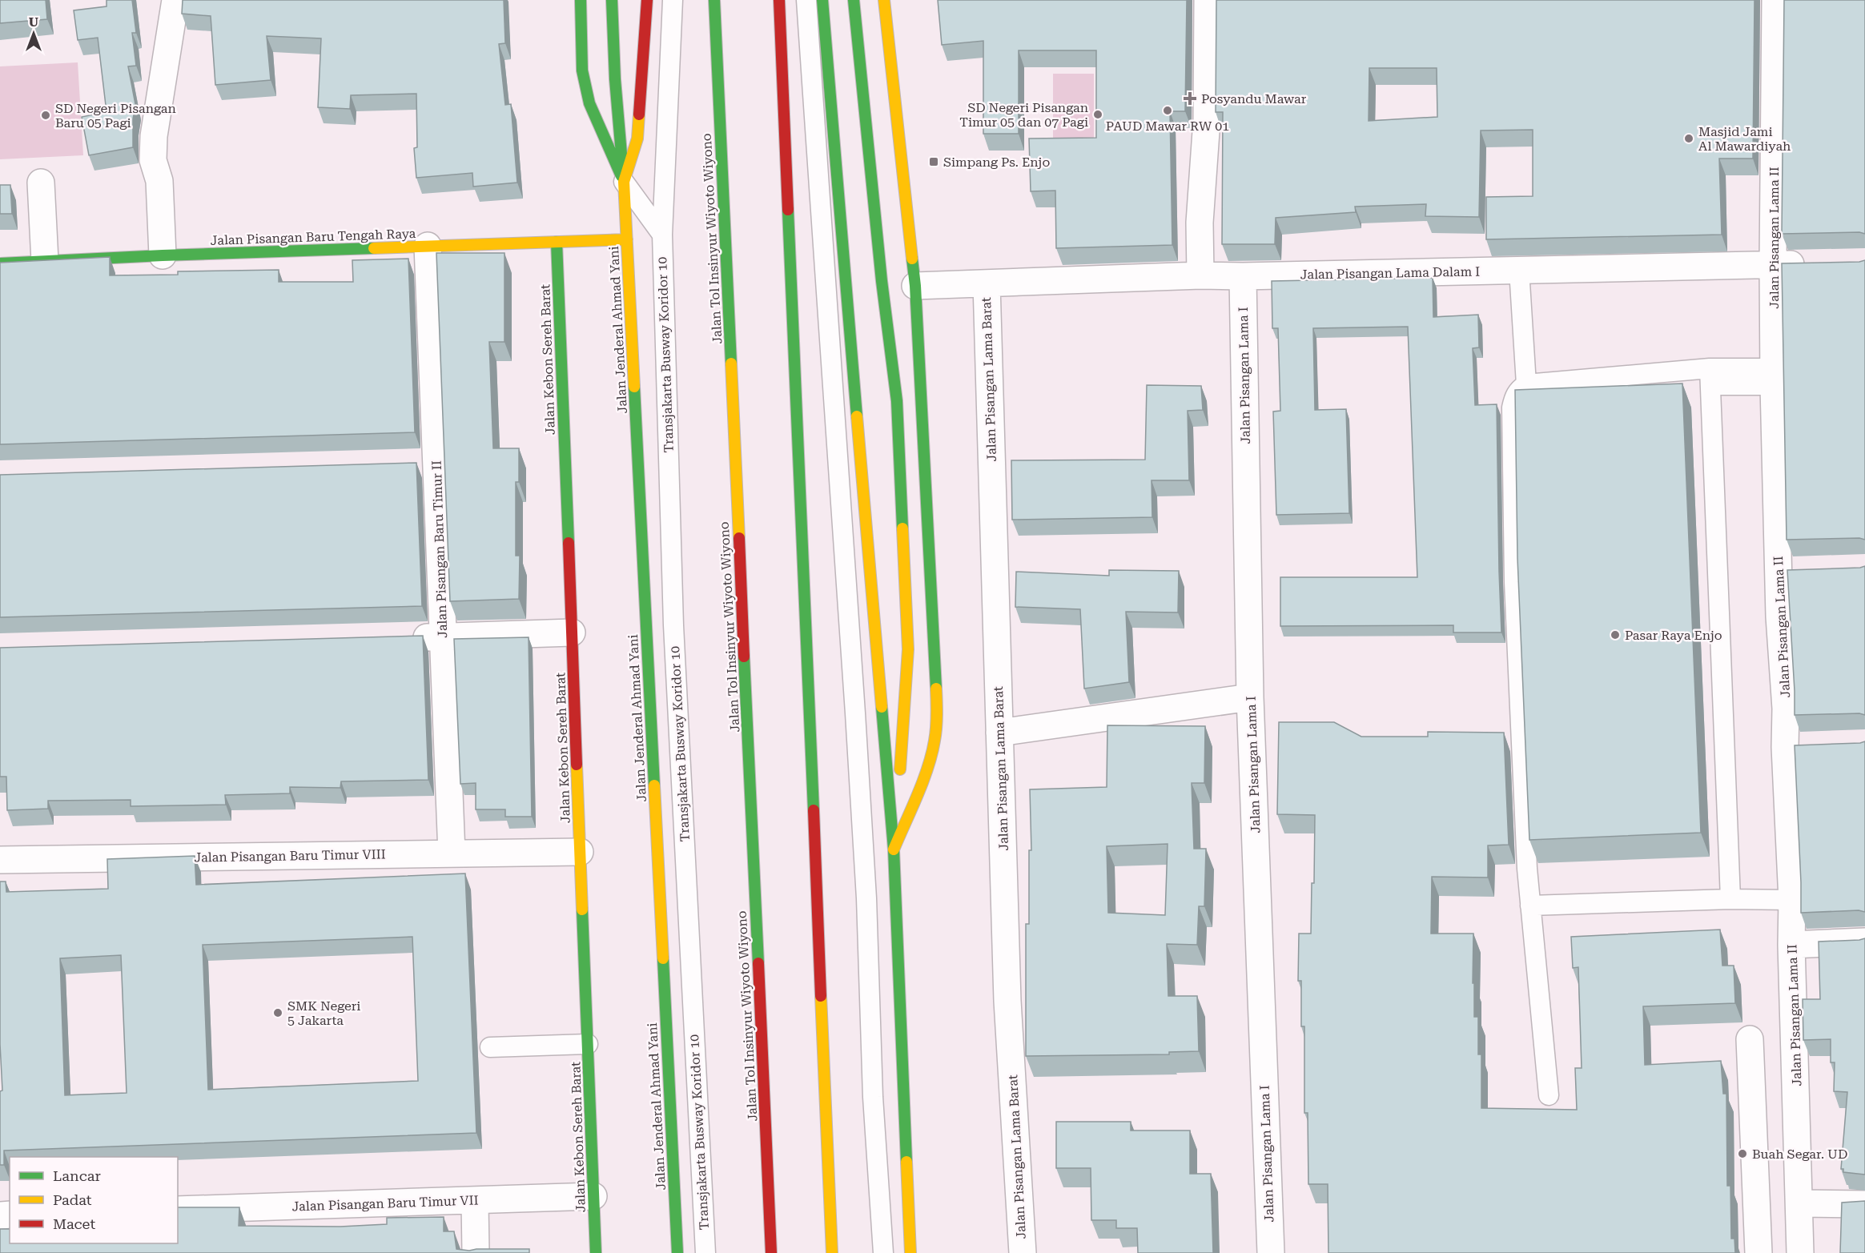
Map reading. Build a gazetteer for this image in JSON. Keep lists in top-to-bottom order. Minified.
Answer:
{"streets":{"main road":["Jalan Pisangan Baru Tengah Raya","Jalan Tol Insinyur Wiyoto Wiyono","Jalan Jenderal Ahmad Yani","Jalan Kebon Sereh Barat"],"street":["Jalan Pisangan Lama II","Jalan Pisangan Lama Dalam I","Jalan Pisangan Lama I","Jalan Pisangan Lama Barat","Jalan Pisangan Baru Timur II","Jalan Pisangan Baru Timur VIII","Jalan Pisangan Baru Timur VII"],"lane":["Transjakarta Busway Koridor 10"]},"crossings":[["Jalan Pisangan Baru Tengah Raya","Jalan Jenderal Ahmad Yani"],["Jalan Pisangan Baru Tengah Raya","Jalan Kebon Sereh Barat"],["Jalan Pisangan Baru Tengah Raya","Jalan Pisangan Baru Timur II"],["Jalan Pisangan Lama II","Jalan Pisangan Lama Dalam I"],["Jalan Pisangan Lama Dalam I","Jalan Pisangan Lama I"],["Jalan Pisangan Lama Dalam I","Jalan Pisangan Lama Barat"],["Jalan Kebon Sereh Barat","Jalan Pisangan Baru Timur VIII"],["Jalan Kebon Sereh Barat","Jalan Pisangan Baru Timur VII"],["Jalan Pisangan Baru Timur II","Jalan Pisangan Baru Timur VIII"]],"places":{"health":["Posyandu Mawar"],"other":["PAUD Mawar RW 01","SD Negeri Pisangan Timur 05 dan 07 Pagi","SD Negeri Pisangan Baru 05 Pagi","Masjid Jami Al Mawardiyah","Pasar Raya Enjo","SMK Negeri 5 Jakarta","Buah Segar. UD"],"transit":["Simpang Ps. Enjo"]},"legend":["Lancar","Padat","Macet"],"north":"top"}
